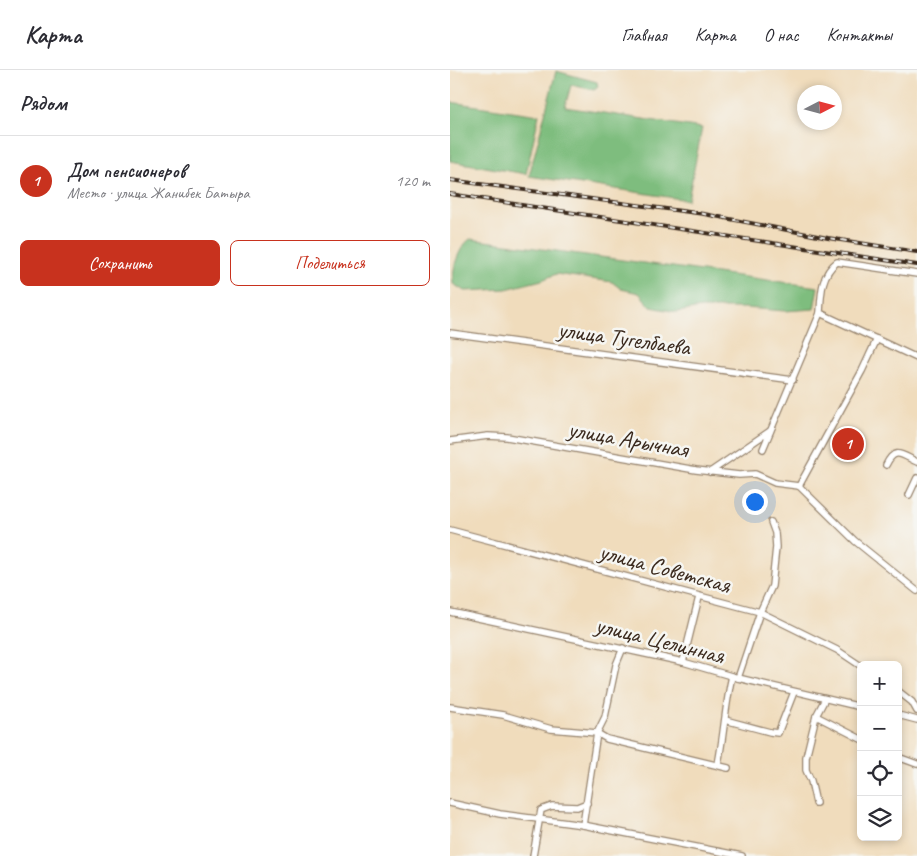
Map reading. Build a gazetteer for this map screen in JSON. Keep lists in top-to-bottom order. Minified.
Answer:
{"streets":{"street":["улица Тугелбаева","улица Арычная","улица Советская","улица Целинная"]},"north":"right","page":{"header":"Карта","nav":["Главная","Карта","О нас","Контакты"],"heading":"Рядом","list":[{"mark":"1","name":"Дом пенсионеров","note":"Место · улица Жанибек Батыра","value":"120 m"}],"buttons":["Сохранить","Поделиться"],"pins":"1","map_buttons":["+","−"]}}
